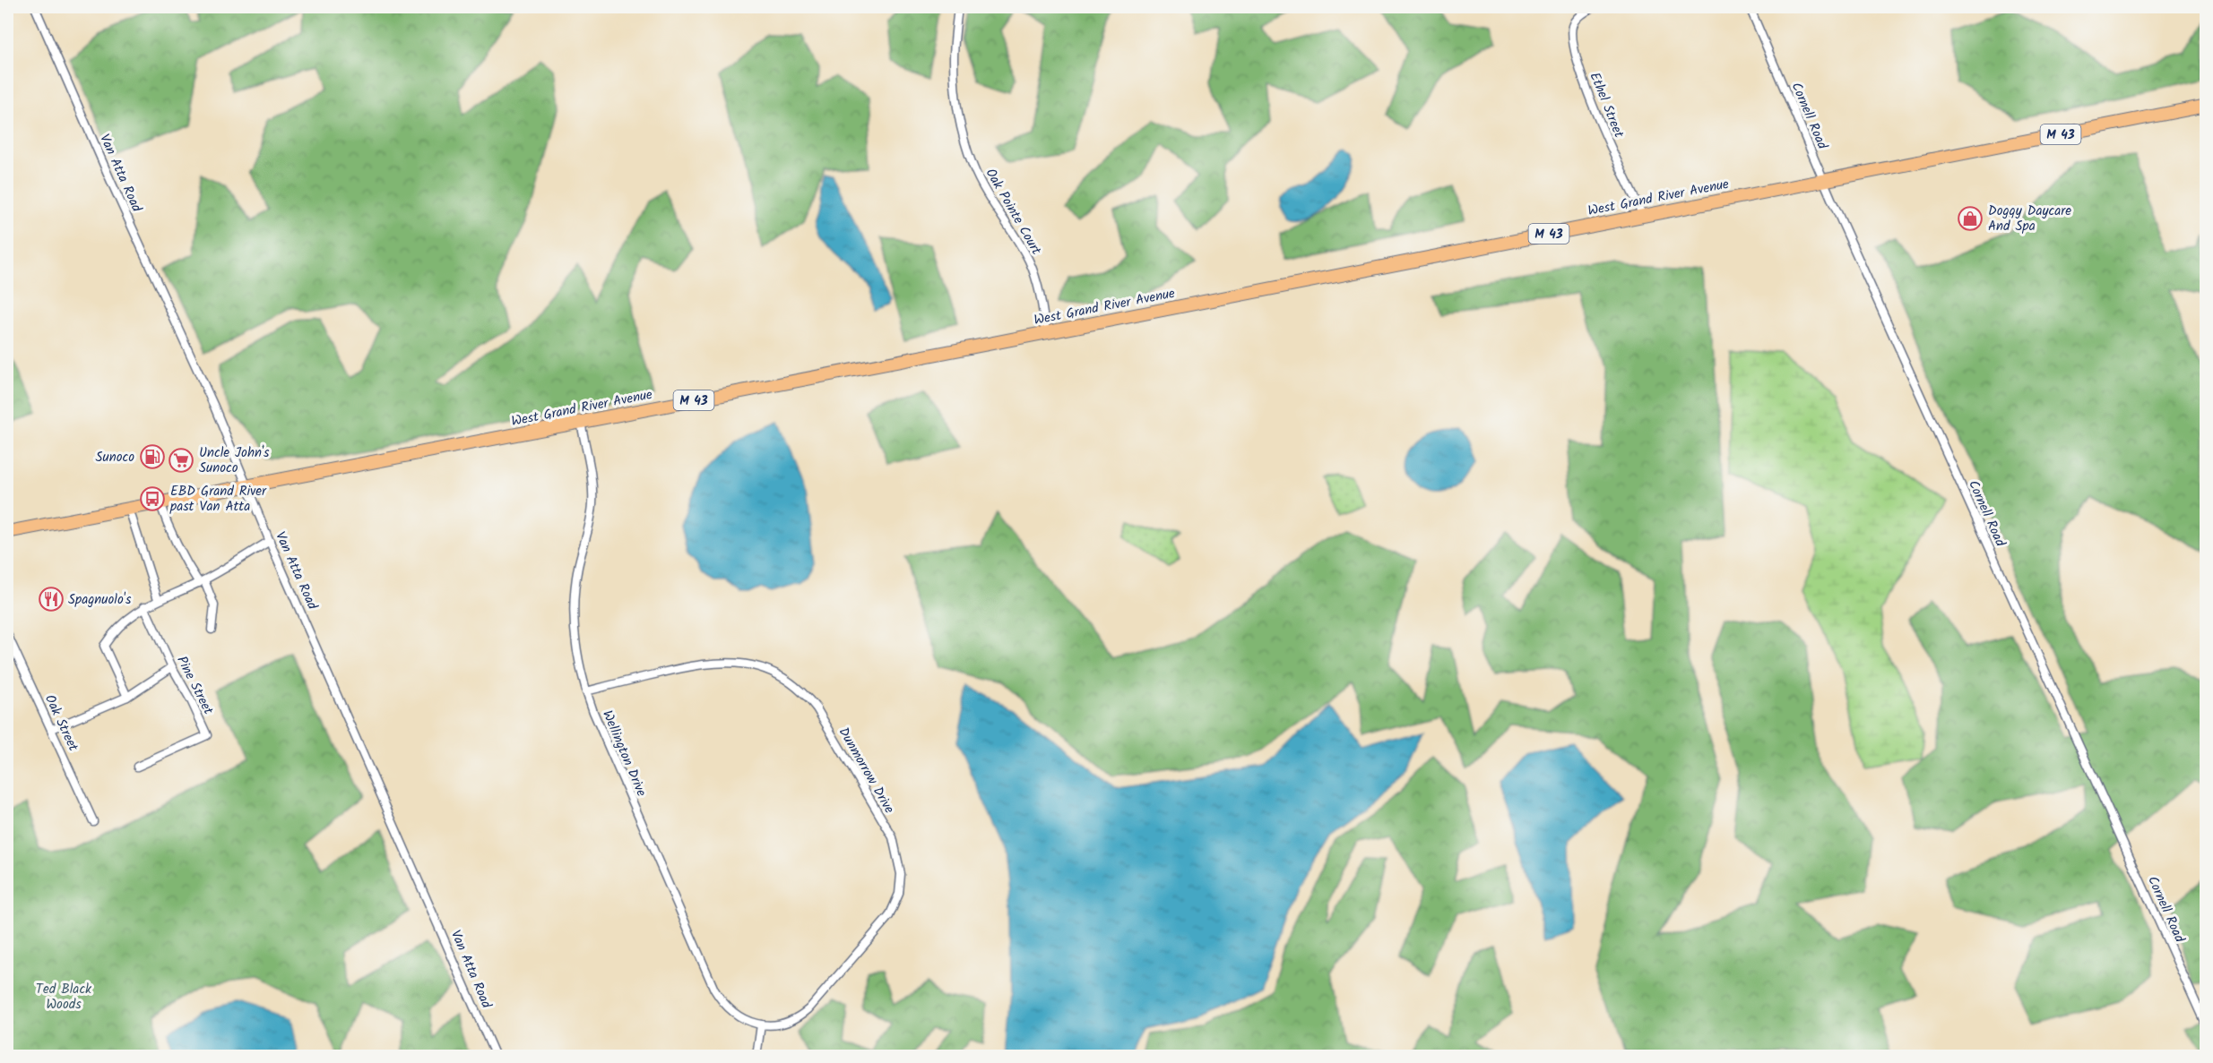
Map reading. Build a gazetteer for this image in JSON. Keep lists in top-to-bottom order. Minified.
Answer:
{"streets":{"main road":["M 43","West Grand River Avenue"],"street":["Ethel Street","Cornell Road","Van Atta Road","Oak Pointe Court","Pine Street","Oak Street","Wellington Drive","Dunmorrow Drive"]},"crossings":[["Ethel Street","West Grand River Avenue"],["Cornell Road","West Grand River Avenue"],["Van Atta Road","West Grand River Avenue"],["West Grand River Avenue","Oak Pointe Court"],["West Grand River Avenue","Wellington Drive"],["Wellington Drive","Dunmorrow Drive"]],"parks":["Ted Black Woods"],"places":{"shop":["Doggy Daycare And Spa"],"fuel station":["Sunoco"],"supermarket":["Uncle John's Sunoco"],"bus stop":["EBD Grand River past Van Atta"],"restaurant":["Spagnuolo's"]}}
